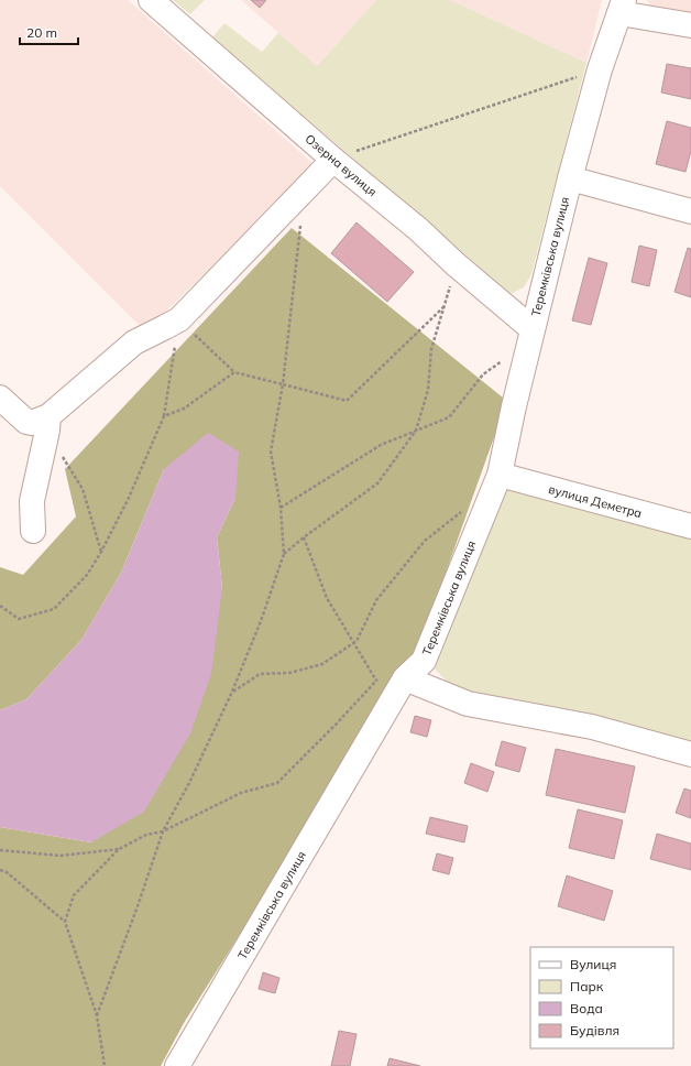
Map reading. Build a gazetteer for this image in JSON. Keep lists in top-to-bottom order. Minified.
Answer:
{"streets":{"street":["Озерна вулиця","Теремківська вулиця","вулиця Деметра"]},"crossings":[["Озерна вулиця","Теремківська вулиця"],["Теремківська вулиця","вулиця Деметра"]],"legend":["Вулиця","Парк","Вода","Будівля"],"scale_bar":"20 m"}
